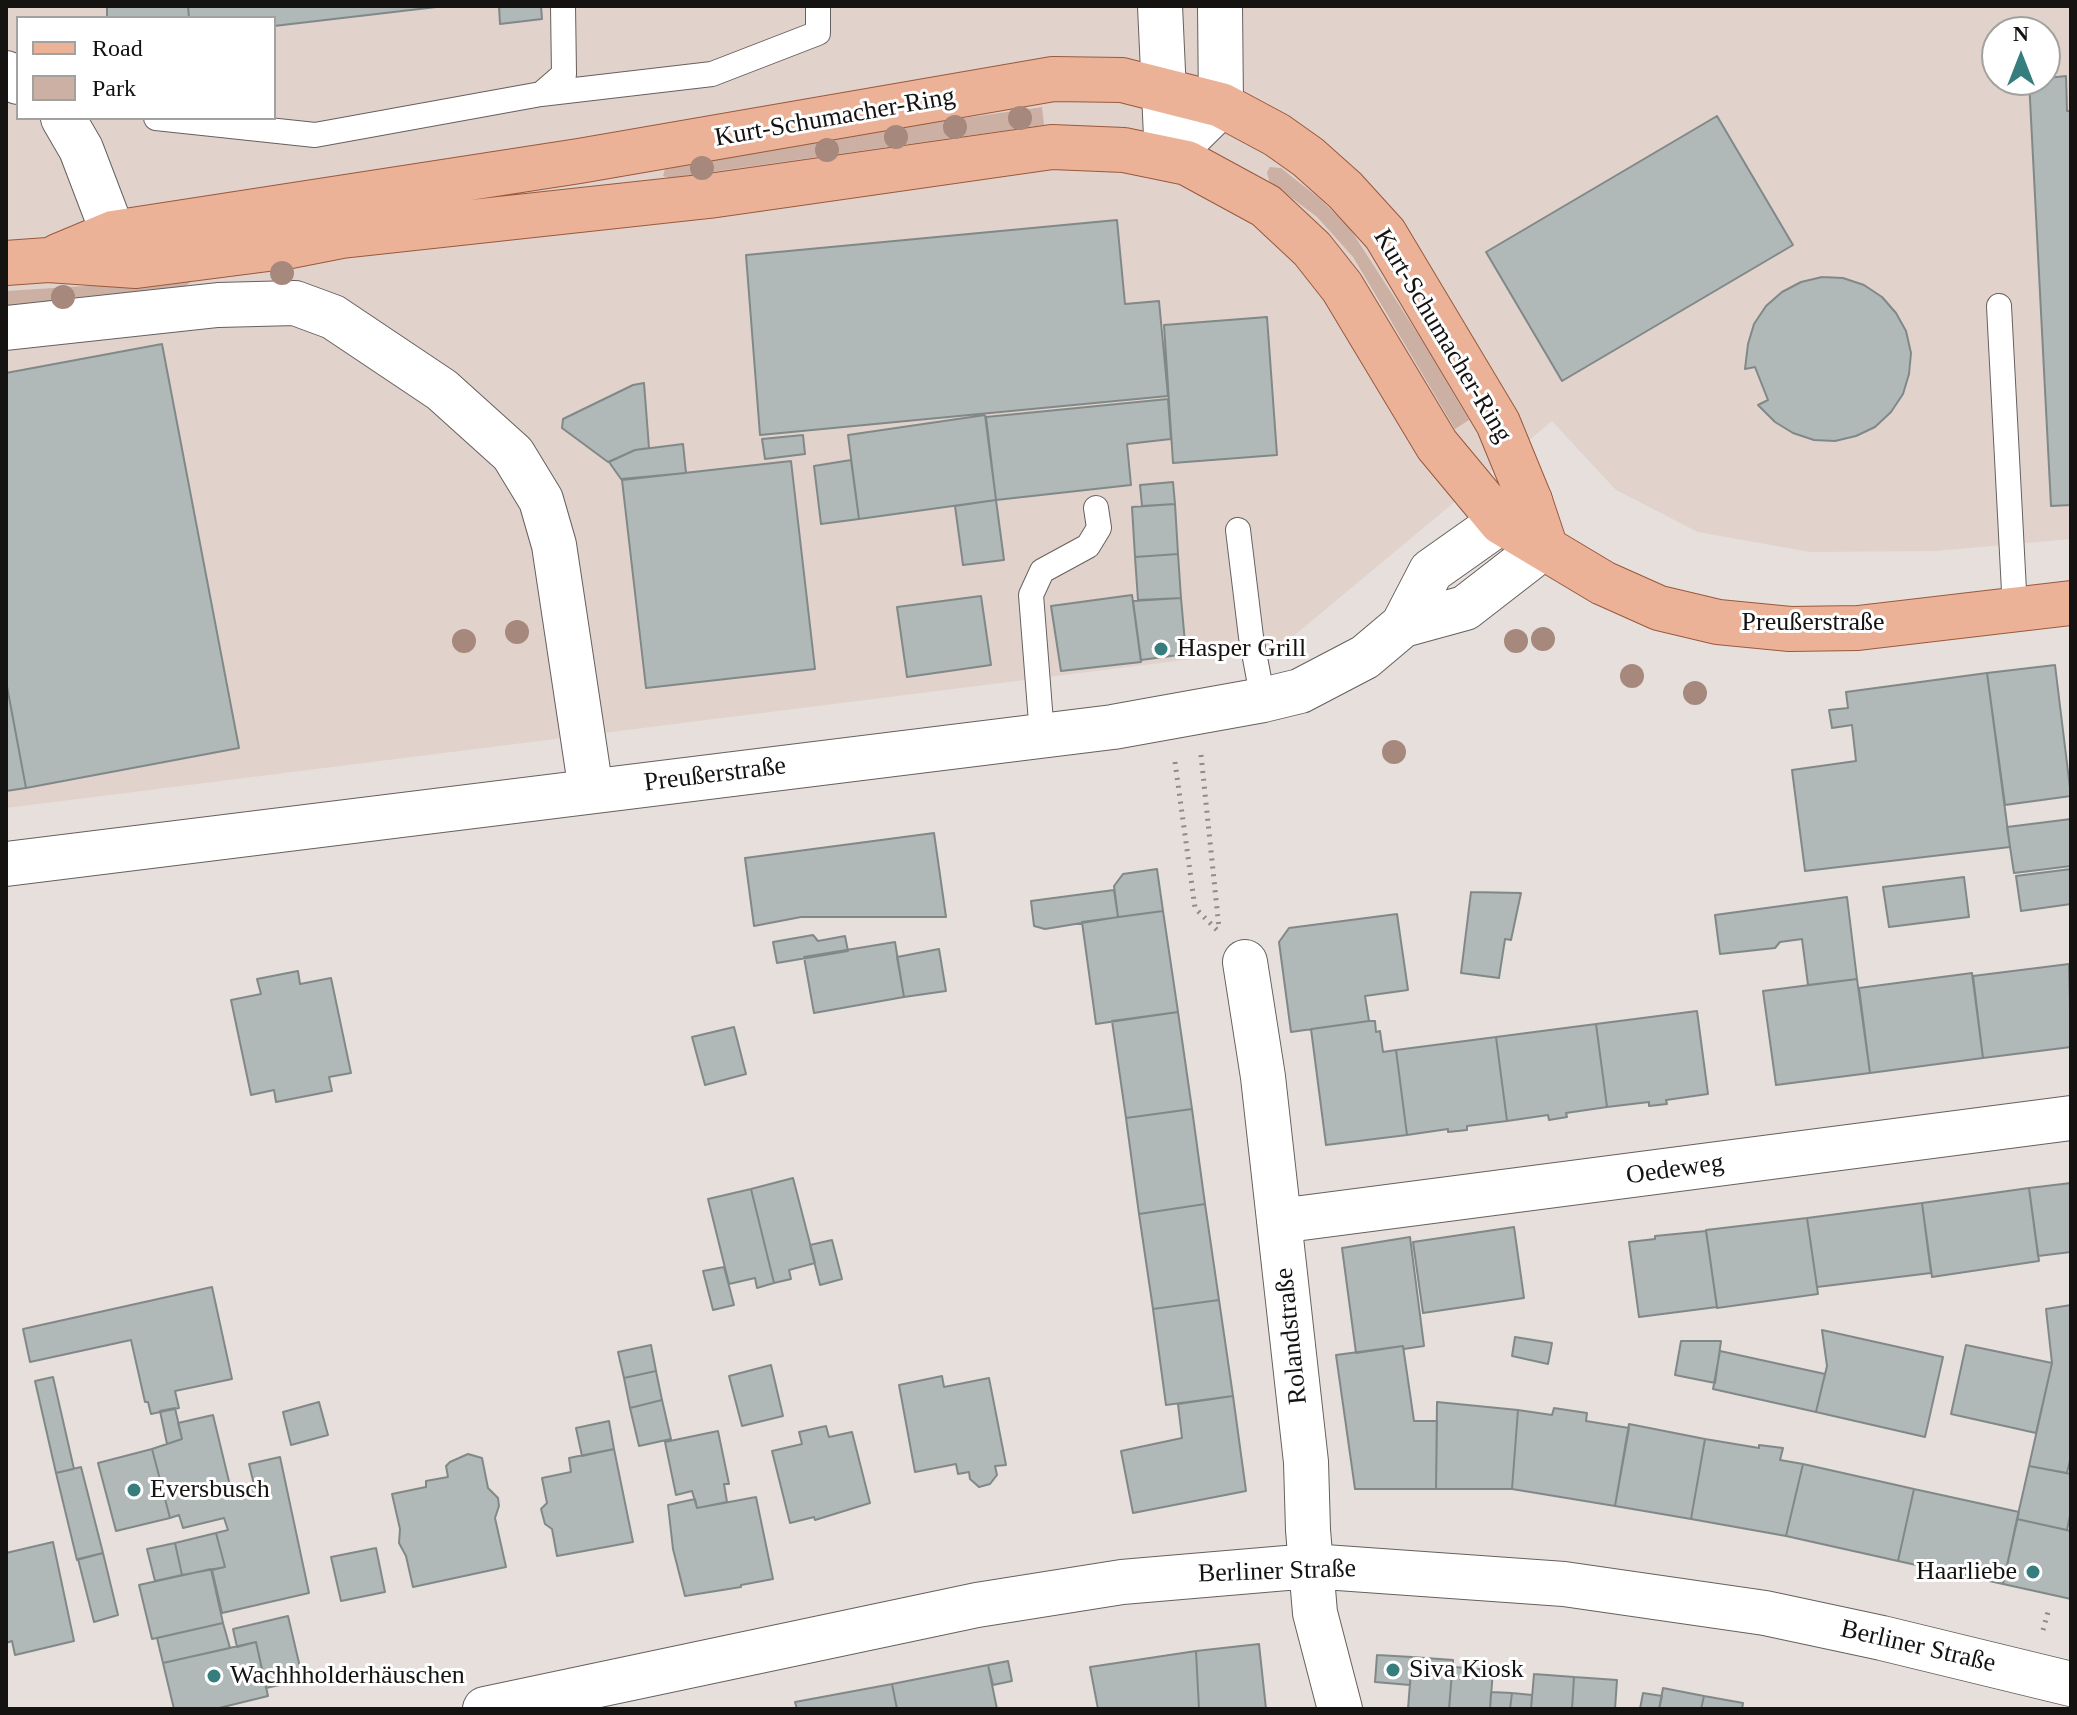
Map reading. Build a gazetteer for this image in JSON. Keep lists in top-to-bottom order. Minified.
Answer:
{"streets":{"main road":["Kurt-Schumacher-Ring","Preußerstraße"],"street":["Oedeweg","Rolandstraße","Berliner Straße"]},"crossings":[["Kurt-Schumacher-Ring","Preußerstraße"],["Oedeweg","Rolandstraße"],["Rolandstraße","Berliner Straße"]],"places":["Hasper Grill","Eversbusch","Haarliebe","Siva Kiosk","Wachhholderhäuschen"],"legend":["Road","Park"],"north":"top"}
